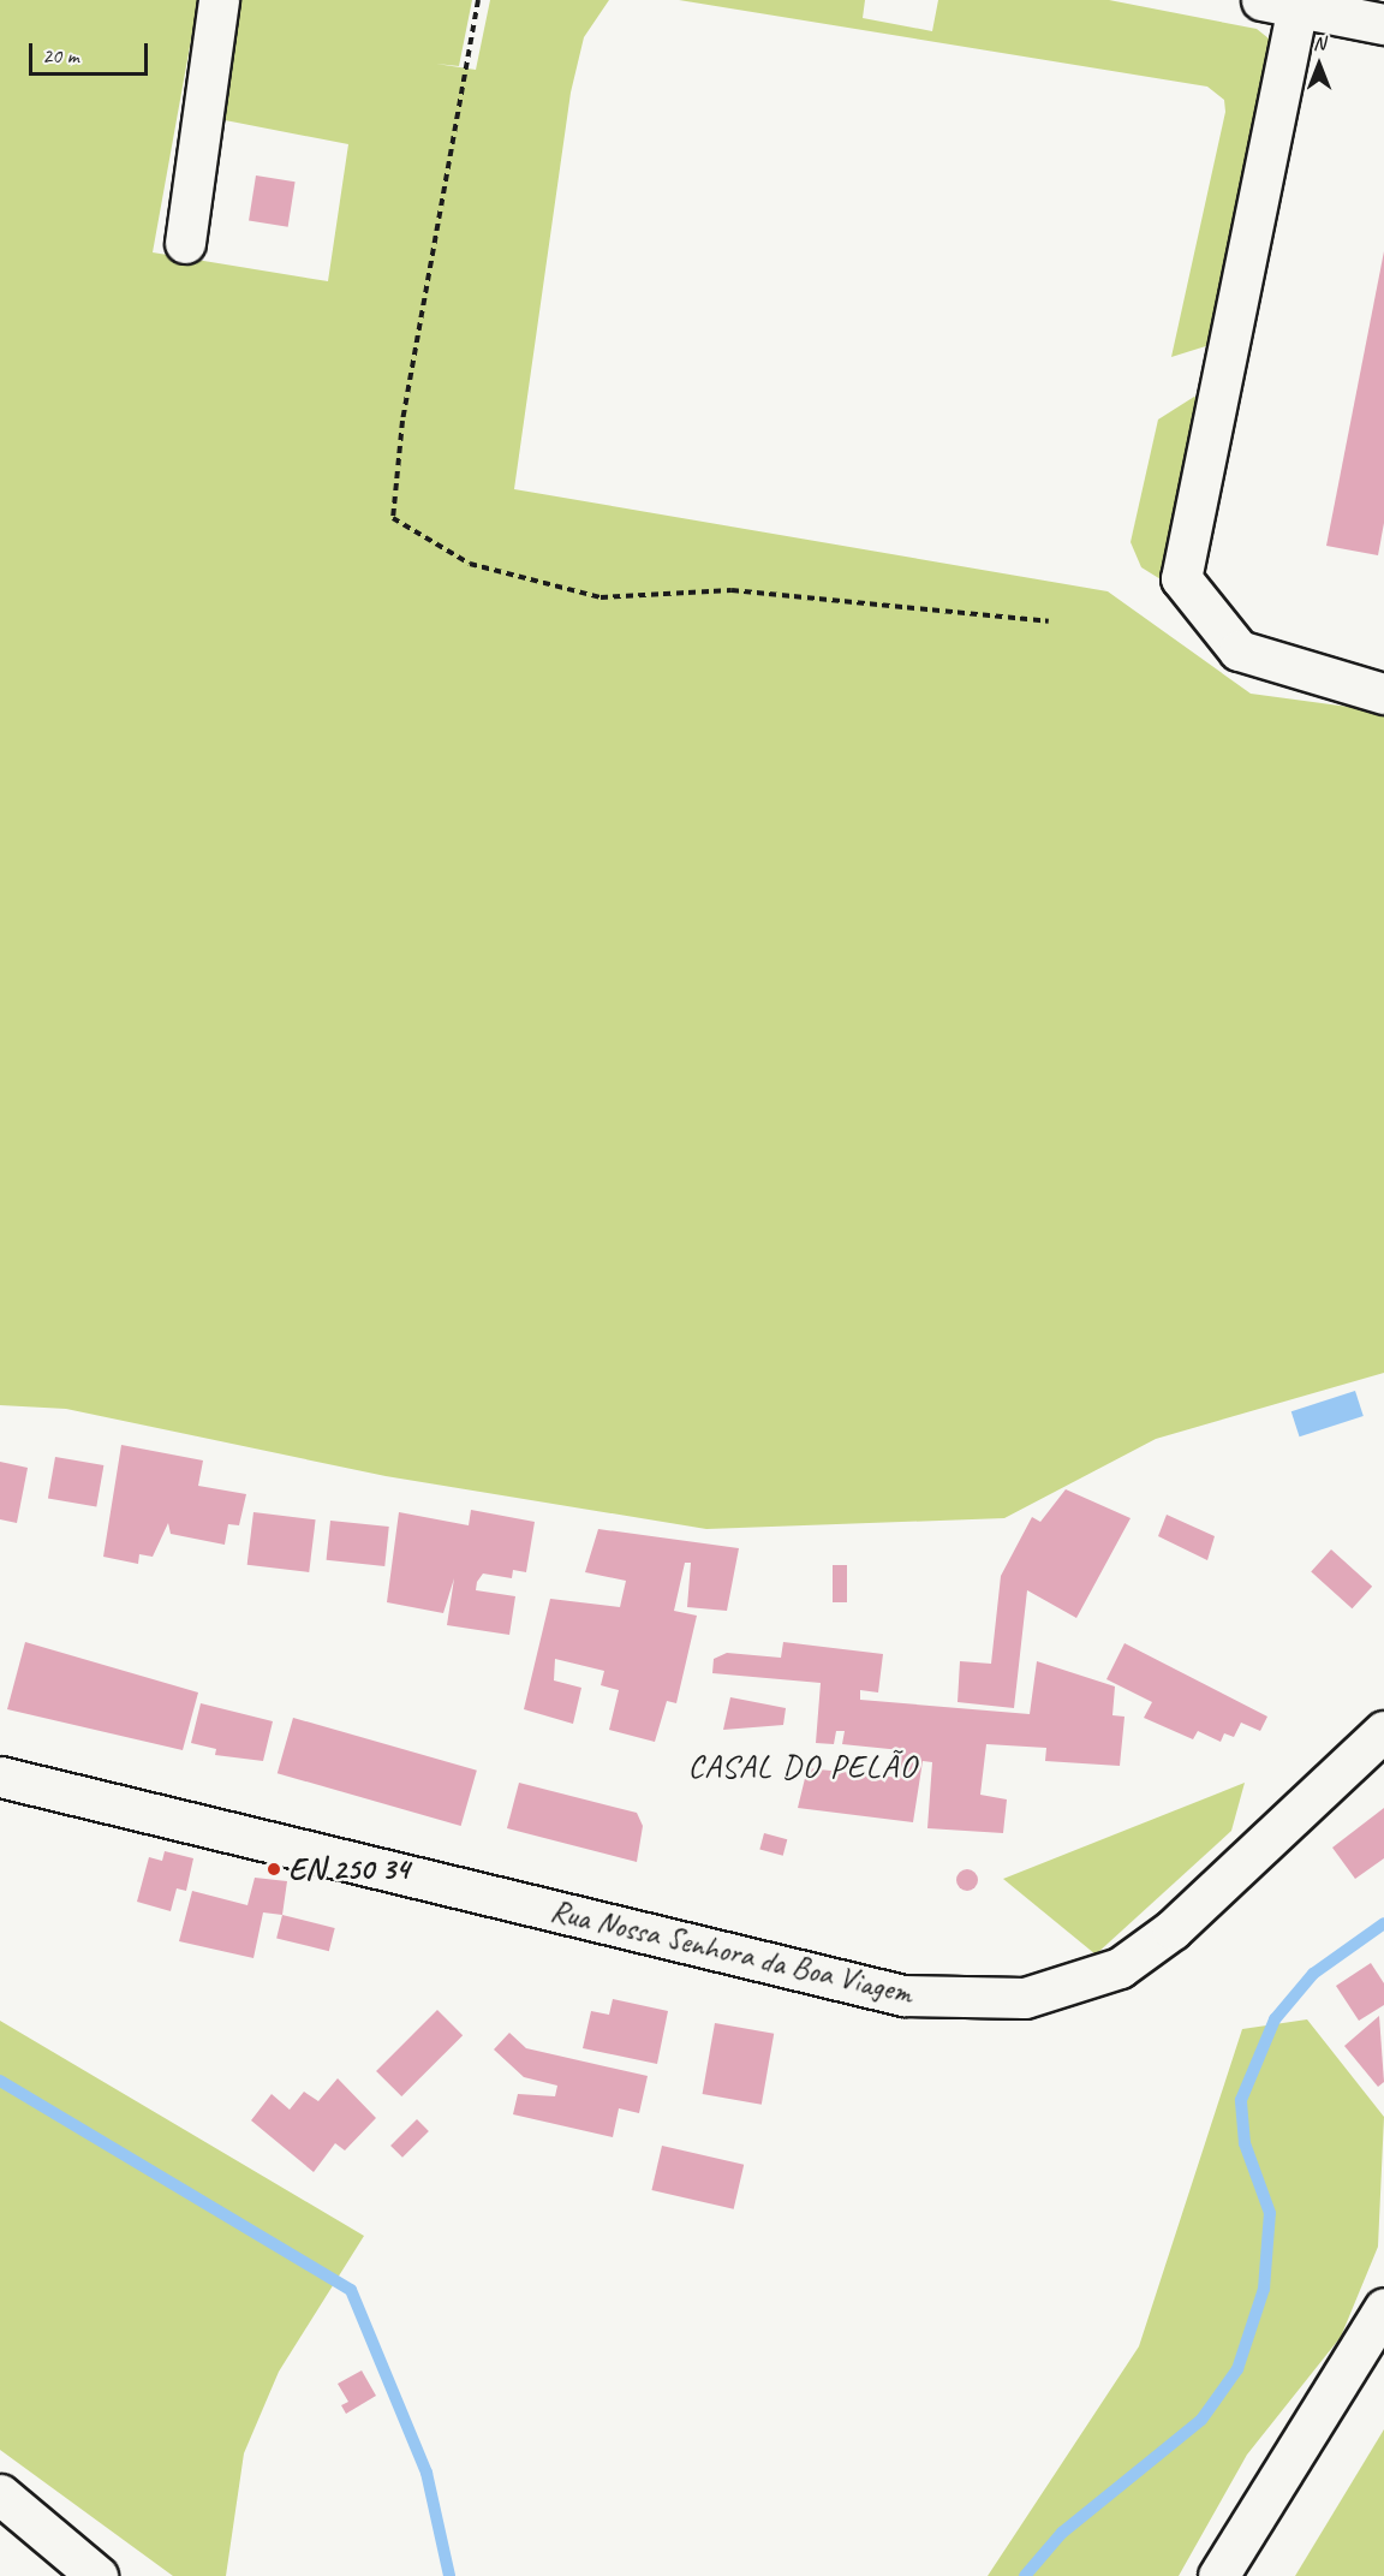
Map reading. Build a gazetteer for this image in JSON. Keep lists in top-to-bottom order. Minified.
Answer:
{"streets":{"main road":["Rua Nossa Senhora da Boa Viagem"]},"districts":["CASAL DO PELÃO"],"places":["EN 250 34"],"scale_bar":"20 m","north":"top"}
